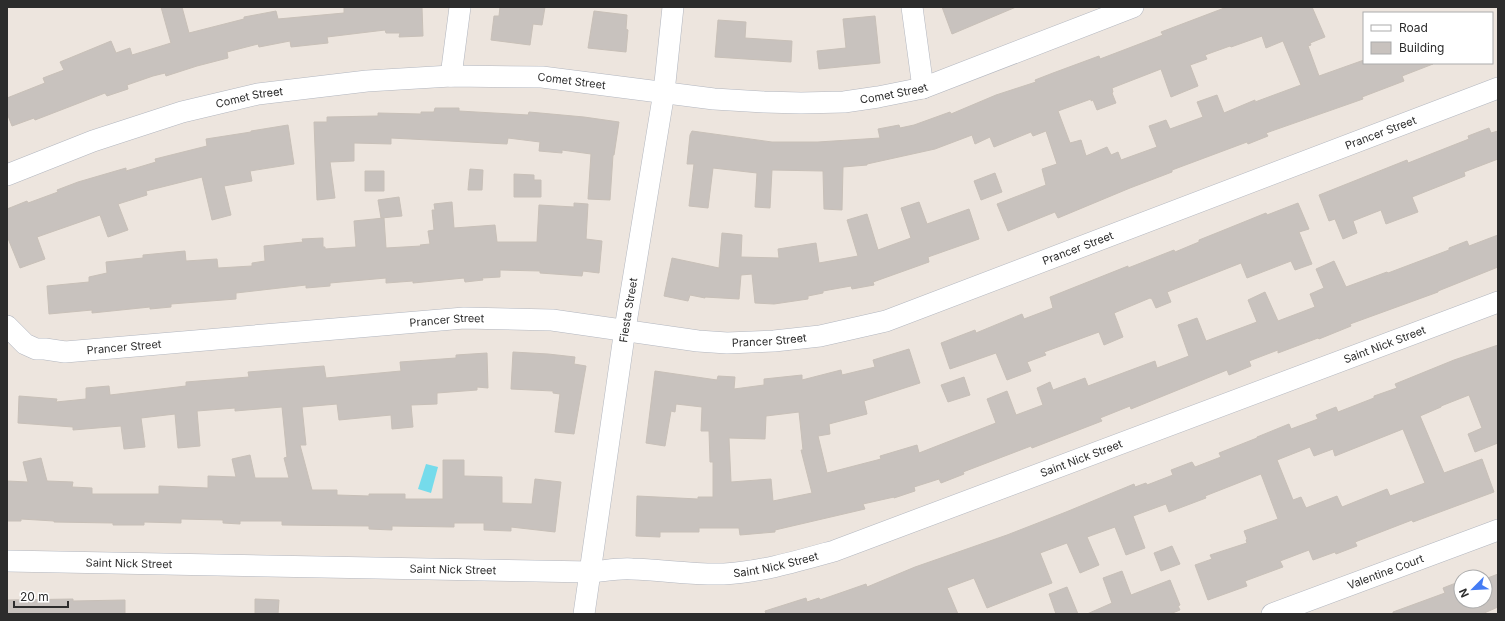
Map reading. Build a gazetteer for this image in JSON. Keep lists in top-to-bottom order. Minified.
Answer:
{"streets":{"street":["Comet Street","Prancer Street","Fiesta Street","Saint Nick Street","Valentine Court"]},"crossings":[["Comet Street","Fiesta Street"],["Prancer Street","Fiesta Street"],["Fiesta Street","Saint Nick Street"]],"legend":["Road","Building"],"scale_bar":"20 m","north":"bottom left"}
